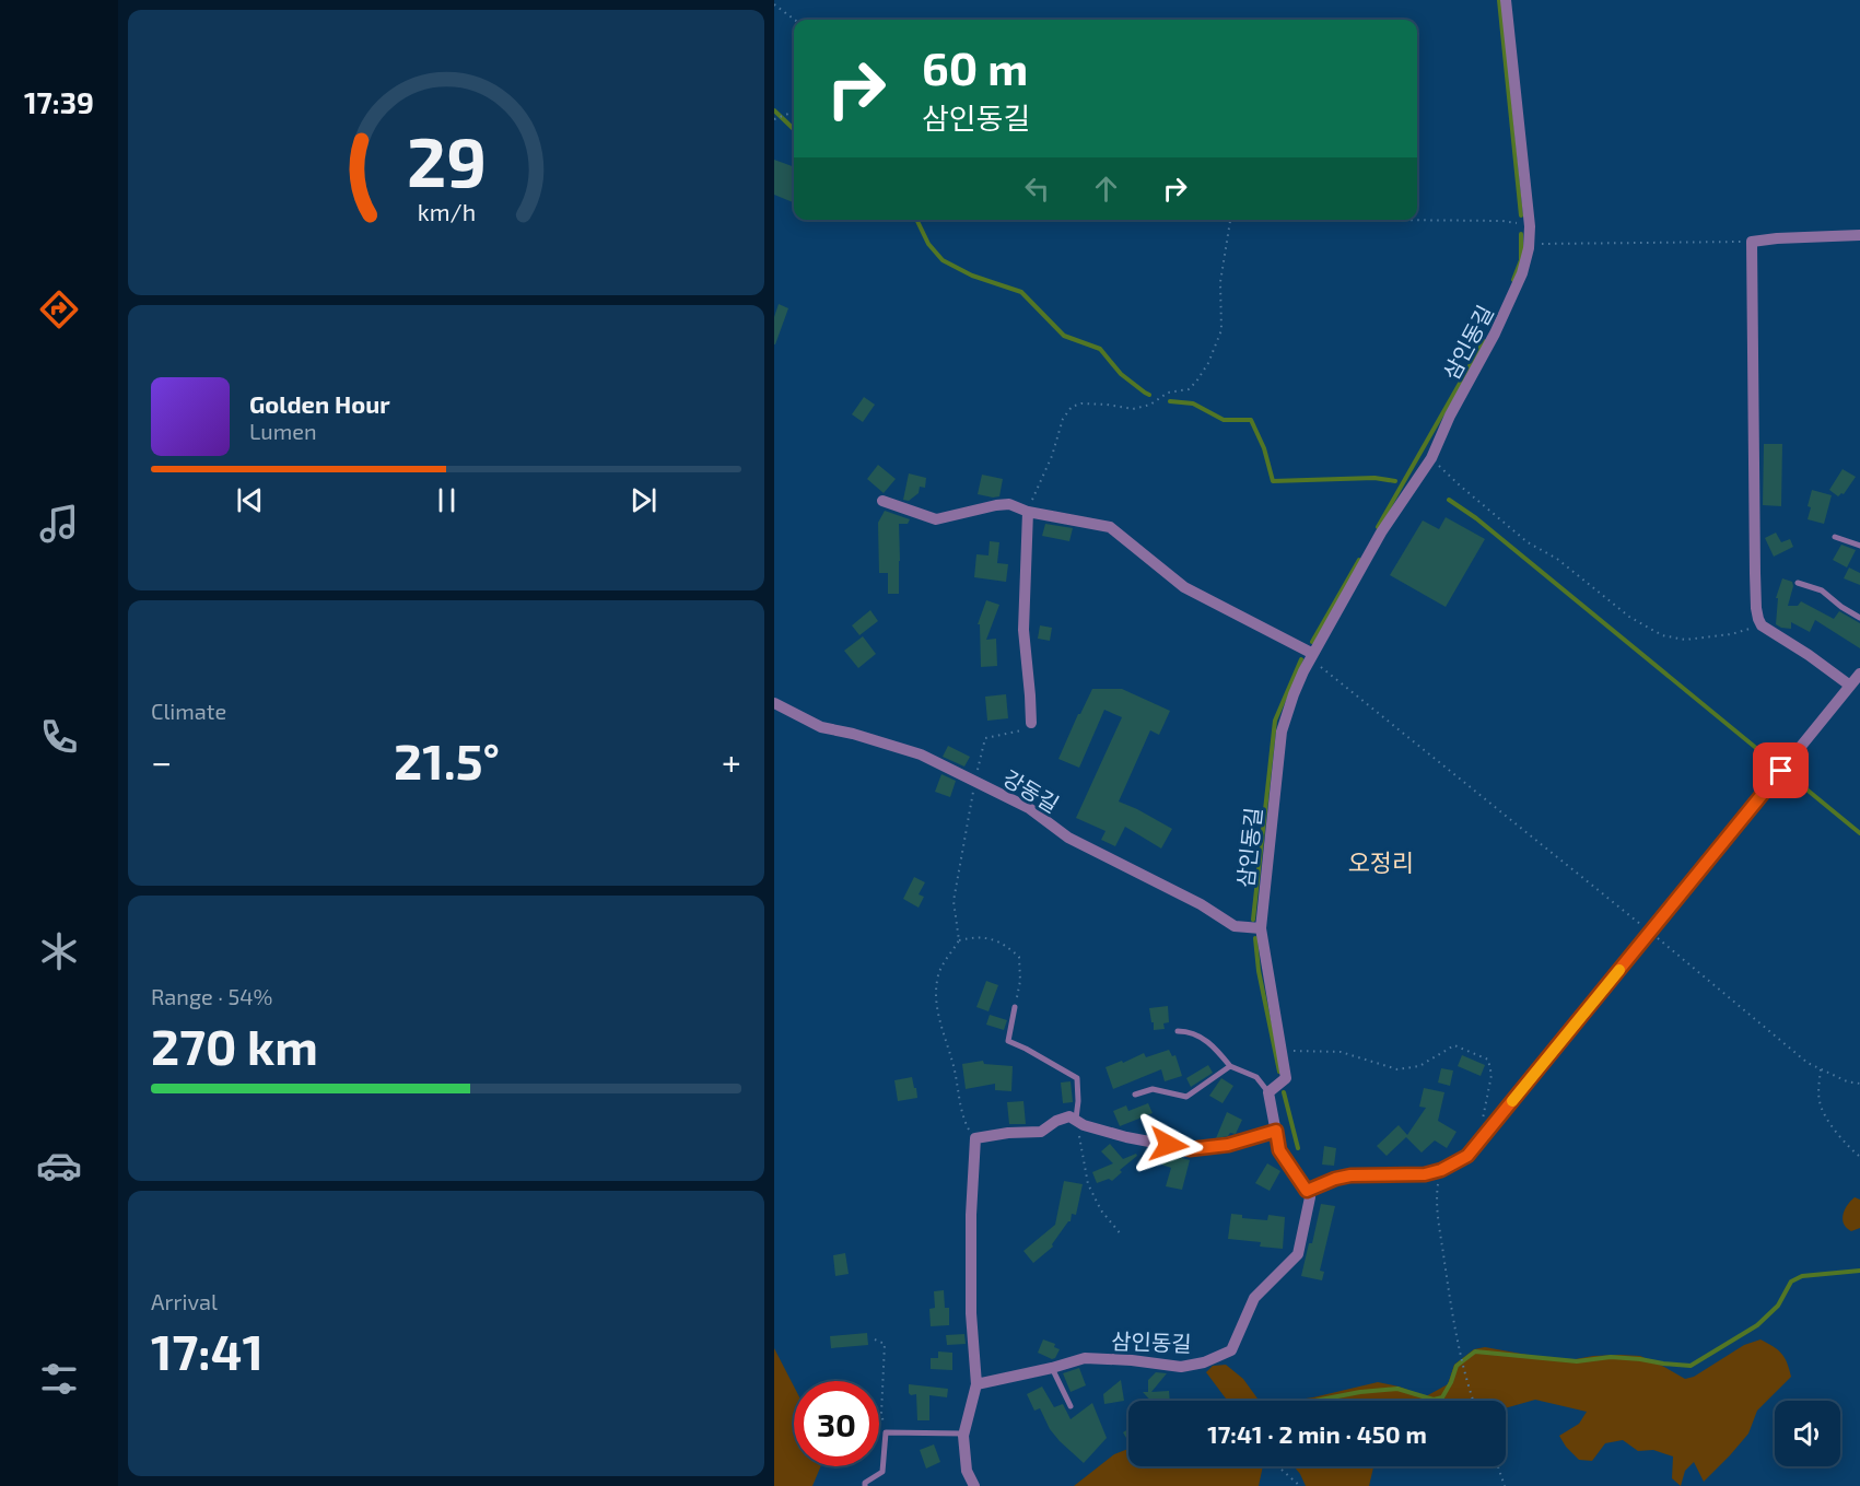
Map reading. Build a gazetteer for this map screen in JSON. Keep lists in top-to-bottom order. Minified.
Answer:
{"streets":{"street":["삼인동길","강동길"]},"crossings":[["삼인동길","강동길"]],"districts":["오정리"],"page":{"tabs":"17:39","turn":["60 m","삼인동길"],"song":["Golden Hour","Lumen"],"tile":["Climate",["Range · 54%","270 km"],["Arrival","17:41"]],"heat":["−","21.5°","+"],"limit":"30","trip":"17:41 · 2 min · 450 m","gauge":["29","km/h"]}}
